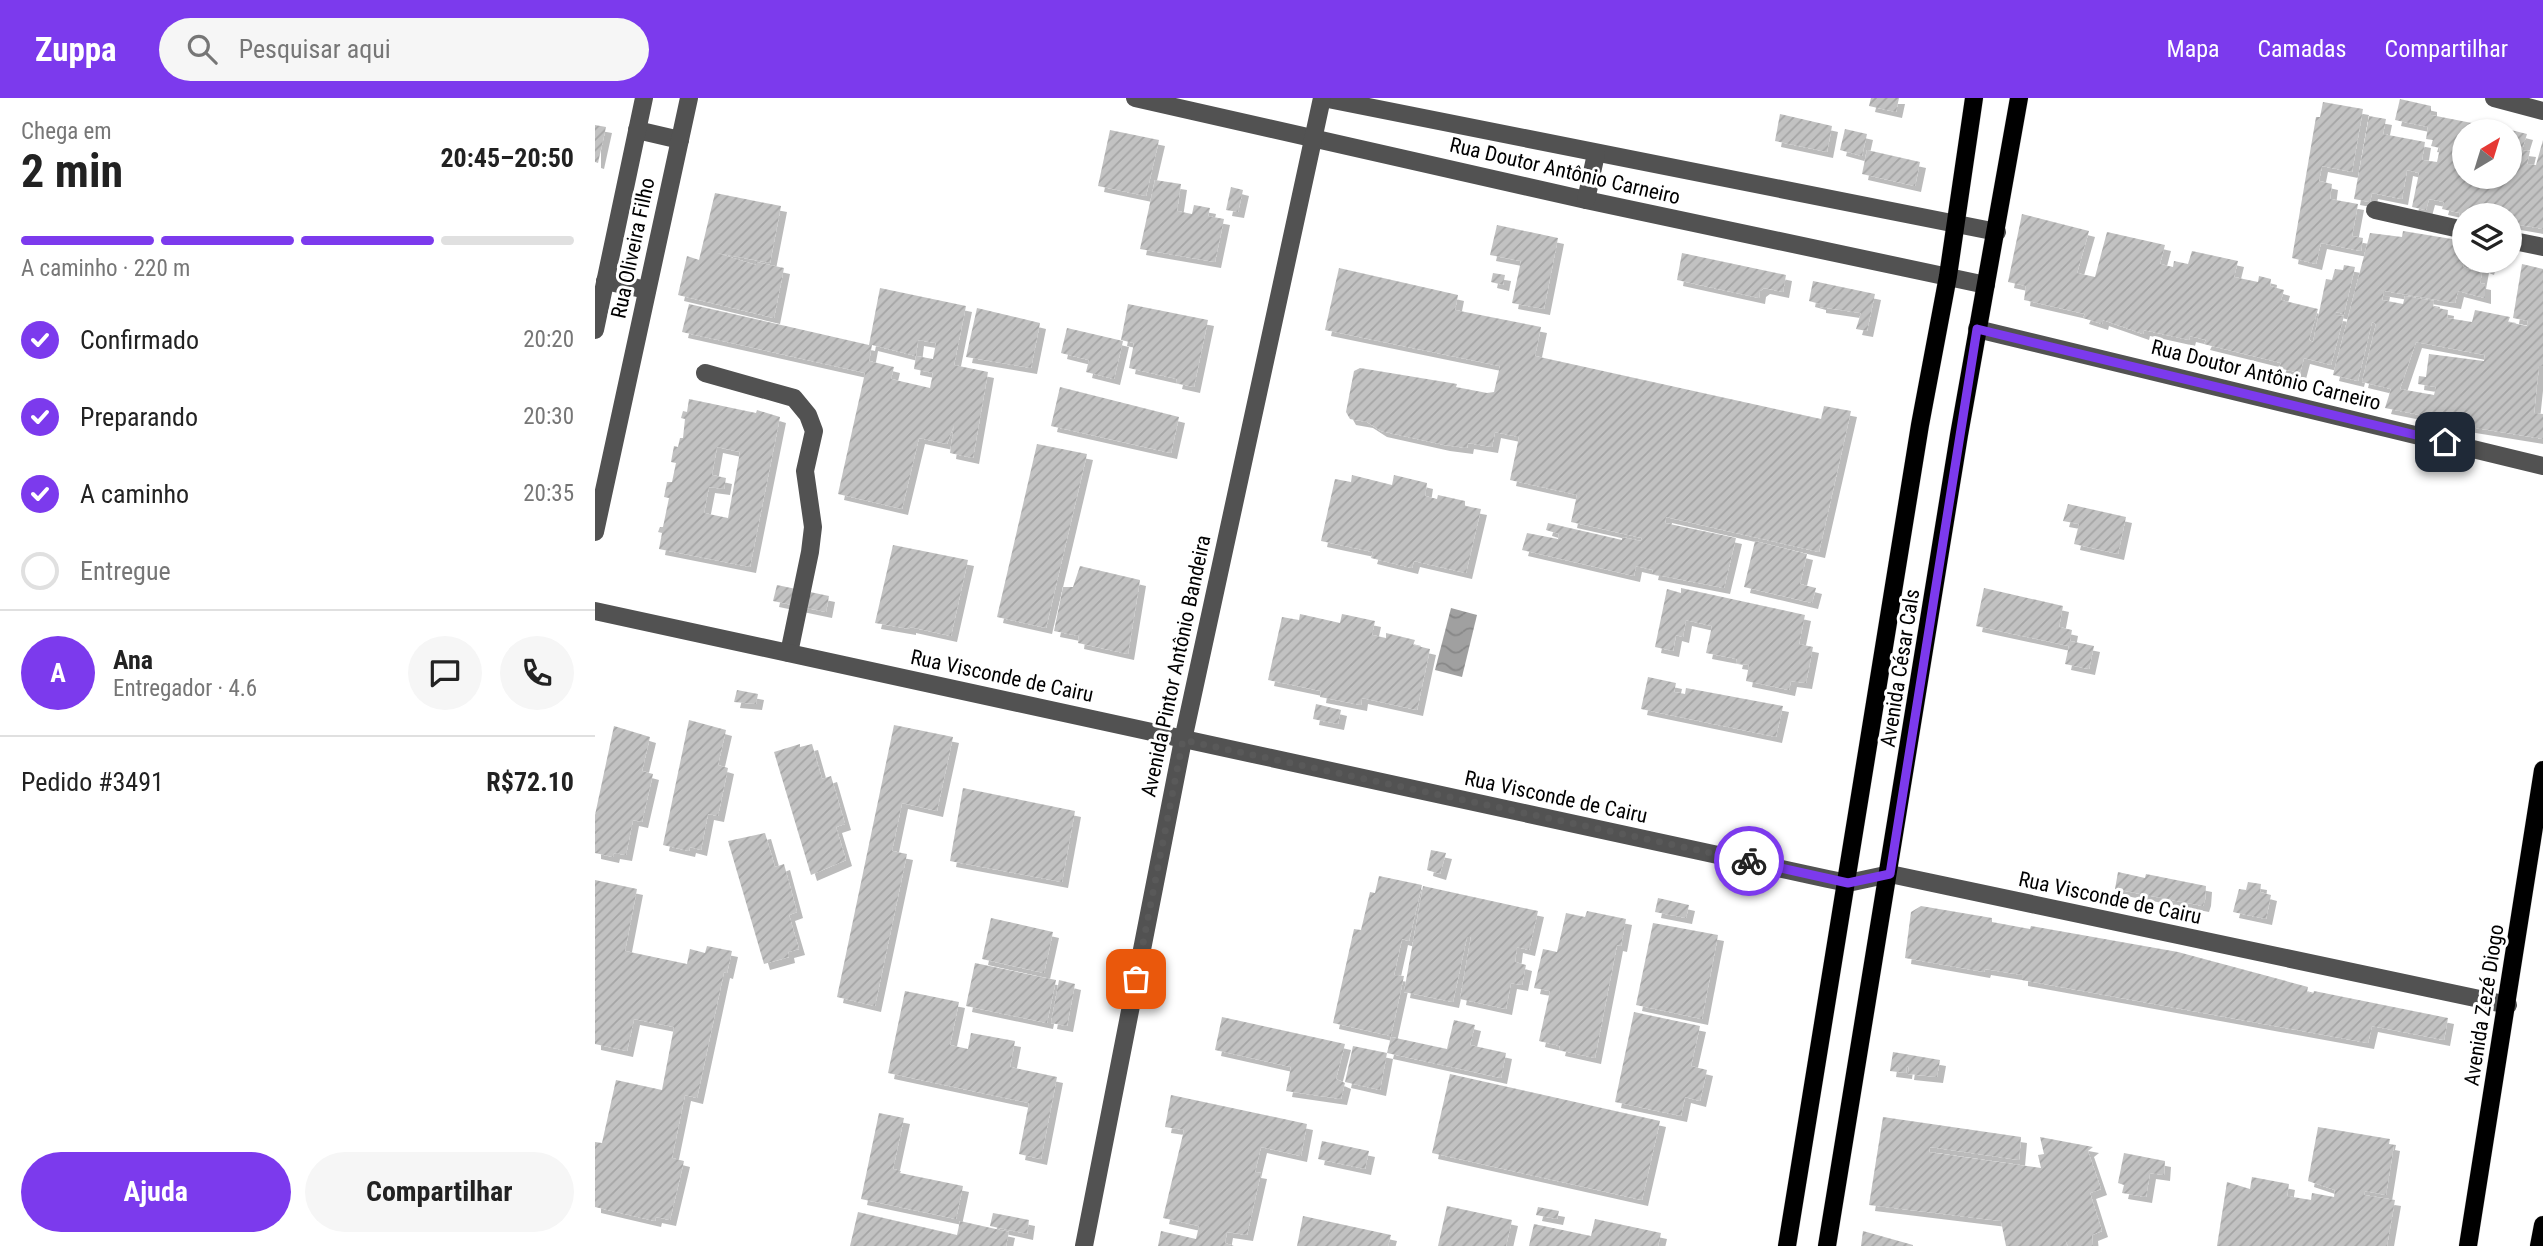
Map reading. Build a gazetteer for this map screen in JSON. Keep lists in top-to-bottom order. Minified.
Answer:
{"streets":{"main road":["Avenida César Cals","Avenida Zezé Diogo"],"street":["Rua Doutor Antônio Carneiro","Rua Oliveira Filho","Avenida Pintor Antônio Bandeira","Rua Visconde de Cairu"]},"crossings":[["Rua Doutor Antônio Carneiro","Avenida Pintor Antônio Bandeira"],["Rua Doutor Antônio Carneiro","Avenida César Cals"],["Avenida Pintor Antônio Bandeira","Rua Visconde de Cairu"],["Avenida César Cals","Rua Visconde de Cairu"],["Rua Visconde de Cairu","Avenida Zezé Diogo"]],"north":"top right","page":{"header":"Zuppa","search":"Pesquisar aqui","nav":["Mapa","Camadas","Compartilhar"],"heading":["2 min","Chega em","20:45–20:50"],"panel":["Ana","Entregador · 4.6","Pedido #3491","R$72.10"],"bar":"A caminho · 220 m","list":[["Confirmado","20:20"],["Preparando","20:30"],["A caminho","20:35"],"Entregue"],"round":"A","buttons":["Ajuda","Compartilhar"]}}
